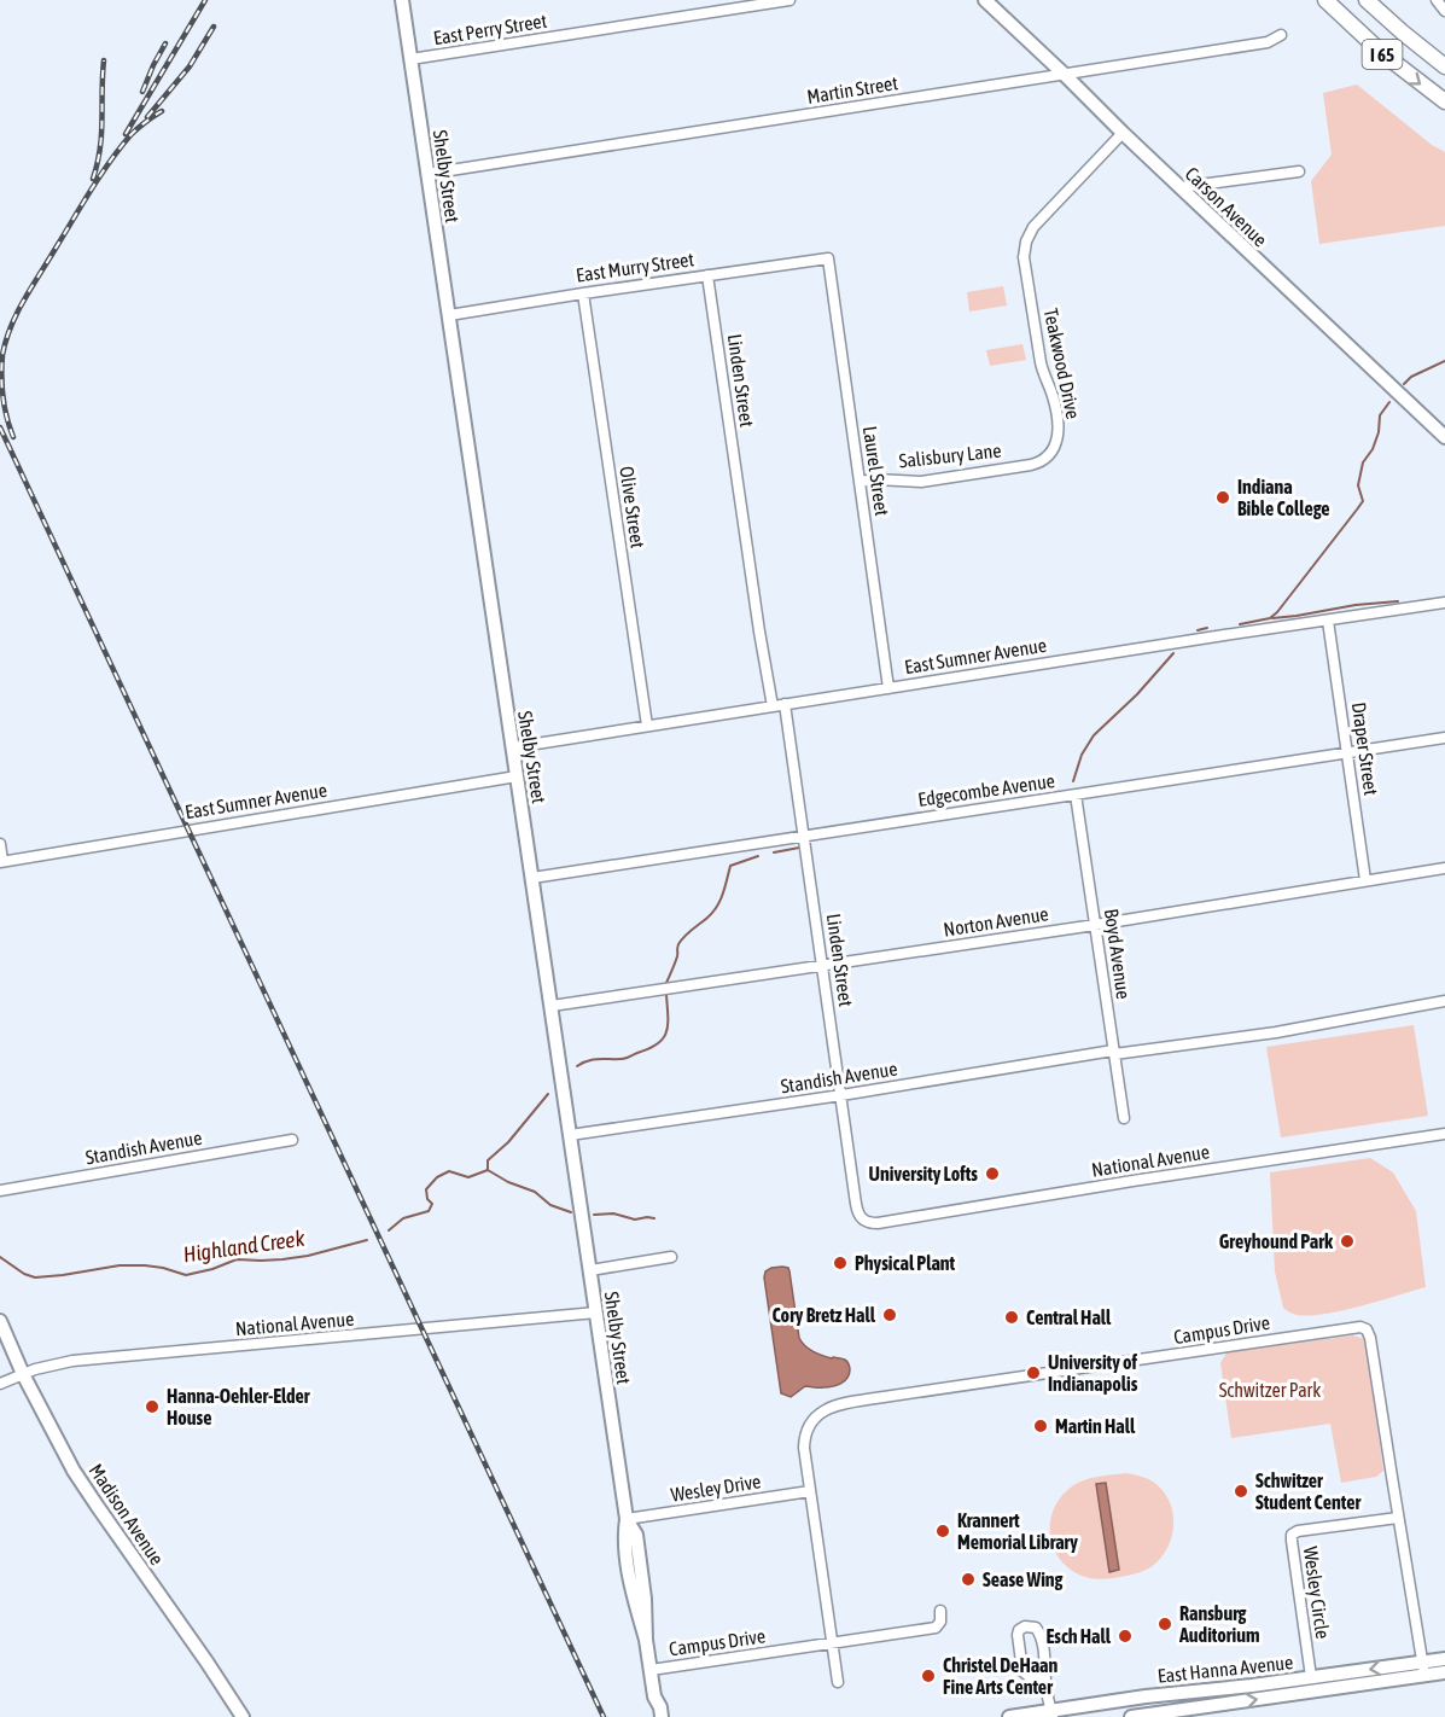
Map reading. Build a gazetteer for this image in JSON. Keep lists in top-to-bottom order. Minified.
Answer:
{"streets":{"highway":["I 65"],"main road":["Shelby Street","Carson Avenue","Madison Avenue","East Hanna Avenue"],"street":["East Perry Street","Martin Street","East Murry Street","Teakwood Drive","Linden Street","Salisbury Lane","Laurel Street","Olive Street","East Sumner Avenue","Draper Street","Edgecombe Avenue","Norton Avenue","Boyd Avenue","Standish Avenue","National Avenue","Campus Drive","Wesley Drive","Wesley Circle"]},"crossings":[["East Perry Street","Shelby Street"],["Martin Street","Shelby Street"],["Martin Street","Carson Avenue"],["Shelby Street","East Murry Street"],["Shelby Street","East Sumner Avenue"],["Shelby Street","Edgecombe Avenue"],["Shelby Street","Norton Avenue"],["Shelby Street","Standish Avenue"],["Shelby Street","National Avenue"],["Shelby Street","Campus Drive"],["Shelby Street","Wesley Drive"],["Carson Avenue","Teakwood Drive"],["East Murry Street","Linden Street"],["East Murry Street","Laurel Street"],["East Murry Street","Olive Street"],["Teakwood Drive","Salisbury Lane"],["Linden Street","East Sumner Avenue"],["Linden Street","Edgecombe Avenue"],["Linden Street","Norton Avenue"],["Linden Street","Standish Avenue"],["Linden Street","National Avenue"],["Salisbury Lane","Laurel Street"],["Laurel Street","East Sumner Avenue"],["Olive Street","East Sumner Avenue"],["East Sumner Avenue","Draper Street"],["Draper Street","Edgecombe Avenue"],["Draper Street","Norton Avenue"],["Edgecombe Avenue","Boyd Avenue"],["Norton Avenue","Boyd Avenue"],["Boyd Avenue","Standish Avenue"],["National Avenue","Madison Avenue"],["Campus Drive","Wesley Drive"],["Campus Drive","Wesley Circle"],["Campus Drive","East Hanna Avenue"],["Wesley Circle","East Hanna Avenue"]],"water":["Highland Creek"],"parks":["Schwitzer Park"],"places":["Indiana Bible College","University Lofts","Greyhound Park","Physical Plant","Cory Bretz Hall","Central Hall","University of Indianapolis","Hanna-Oehler-Elder House","Martin Hall","Schwitzer Student Center","Krannert Memorial Library","Sease Wing","Ransburg Auditorium","Esch Hall","Christel DeHaan Fine Arts Center"]}
